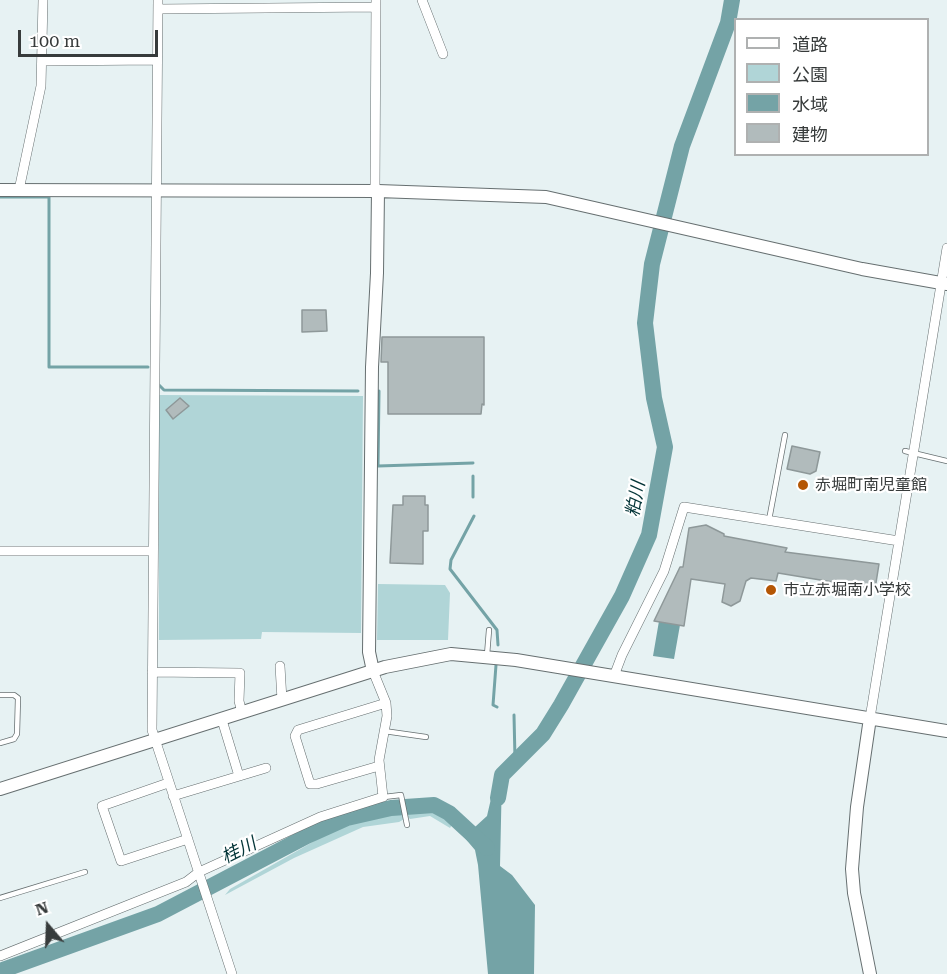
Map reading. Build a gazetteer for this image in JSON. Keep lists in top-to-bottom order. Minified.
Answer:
{"water":["粕川","桂川"],"places":["赤堀町南児童館","市立赤堀南小学校"],"legend":["道路","公園","水域","建物"],"scale_bar":"100 m","north":"top"}
